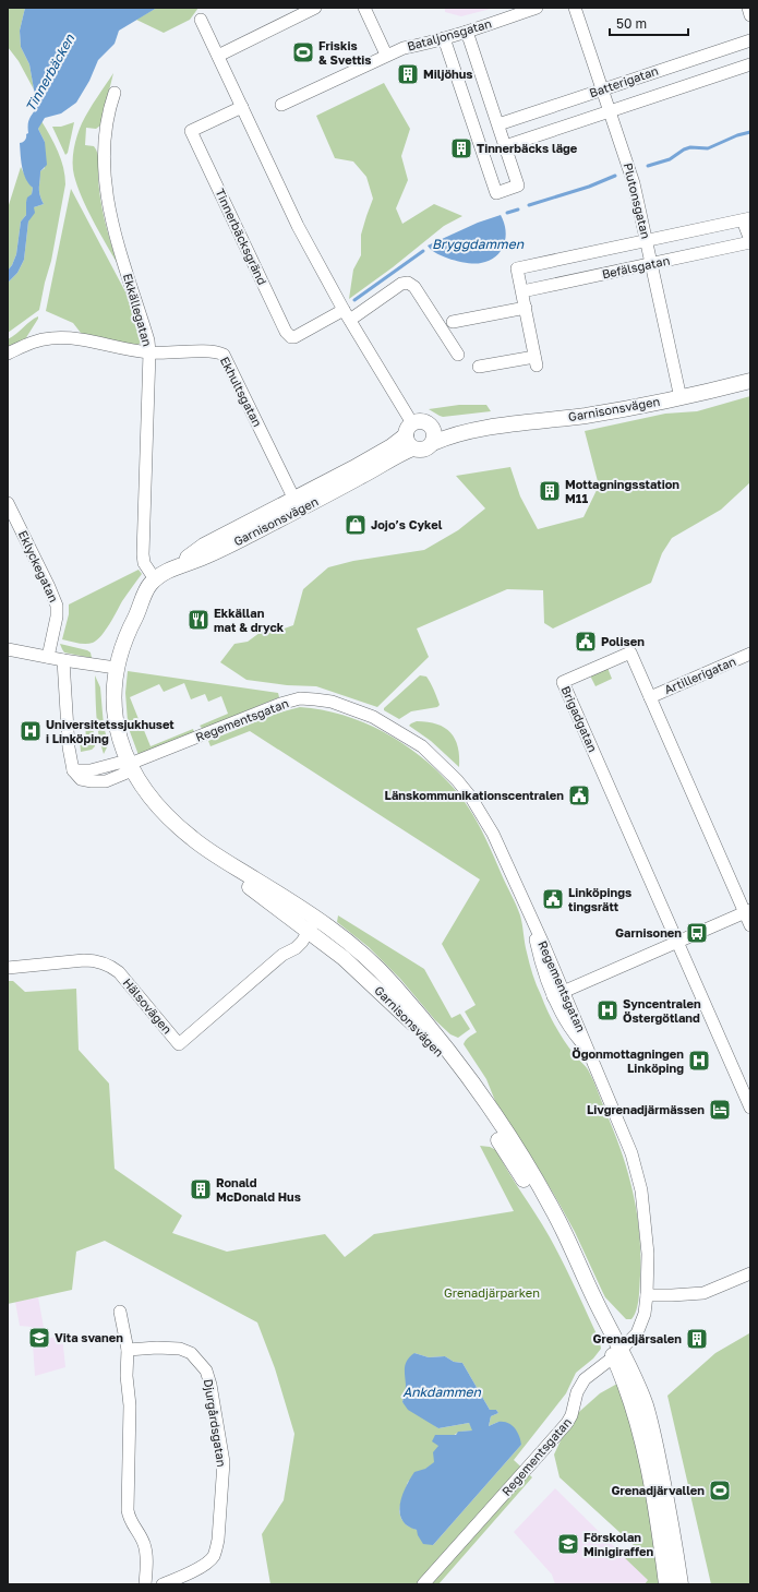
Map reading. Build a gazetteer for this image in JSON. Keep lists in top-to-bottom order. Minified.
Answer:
{"streets":{"street":["Bataljonsgatan","Batterigatan","Plutonsgatan","Tinnerbäcksgränd","Befälsgatan","Ekkällegatan","Ekhultsgatan","Garnisonsvägen","Eklyckegatan","Artillerigatan","Brigadgatan","Regementsgatan","Hälsovägen","Djurgårdsgatan"]},"crossings":[["Batterigatan","Plutonsgatan"],["Plutonsgatan","Befälsgatan"],["Plutonsgatan","Garnisonsvägen"],["Ekkällegatan","Ekhultsgatan"],["Ekkällegatan","Garnisonsvägen"],["Ekhultsgatan","Garnisonsvägen"],["Garnisonsvägen","Regementsgatan"],["Garnisonsvägen","Hälsovägen"],["Artillerigatan","Brigadgatan"]],"water":["Tinnerbäcken","Bryggdammen","Ankdammen"],"parks":["Grenadjärparken"],"places":{"sports":["Friskis & Svettis","Grenadjärvallen"],"building":["Miljöhus","Tinnerbäcks läge","Mottagningsstation M11","Ronald McDonald Hus","Grenadjärsalen"],"shop":["Jojo’s Cykel"],"restaurant":["Ekkällan mat & dryck"],"public building":["Polisen","Länskommunikationscentralen","Linköpings tingsrätt"],"hospital":["Universitetssjukhuset i Linköping","Syncentralen Östergötland","Ögonmottagningen Linköping"],"bus stop":["Garnisonen"],"hotel":["Livgrenadjärmässen"],"school or university":["Vita svanen","Förskolan Minigiraffen"]},"scale_bar":"50 m"}
